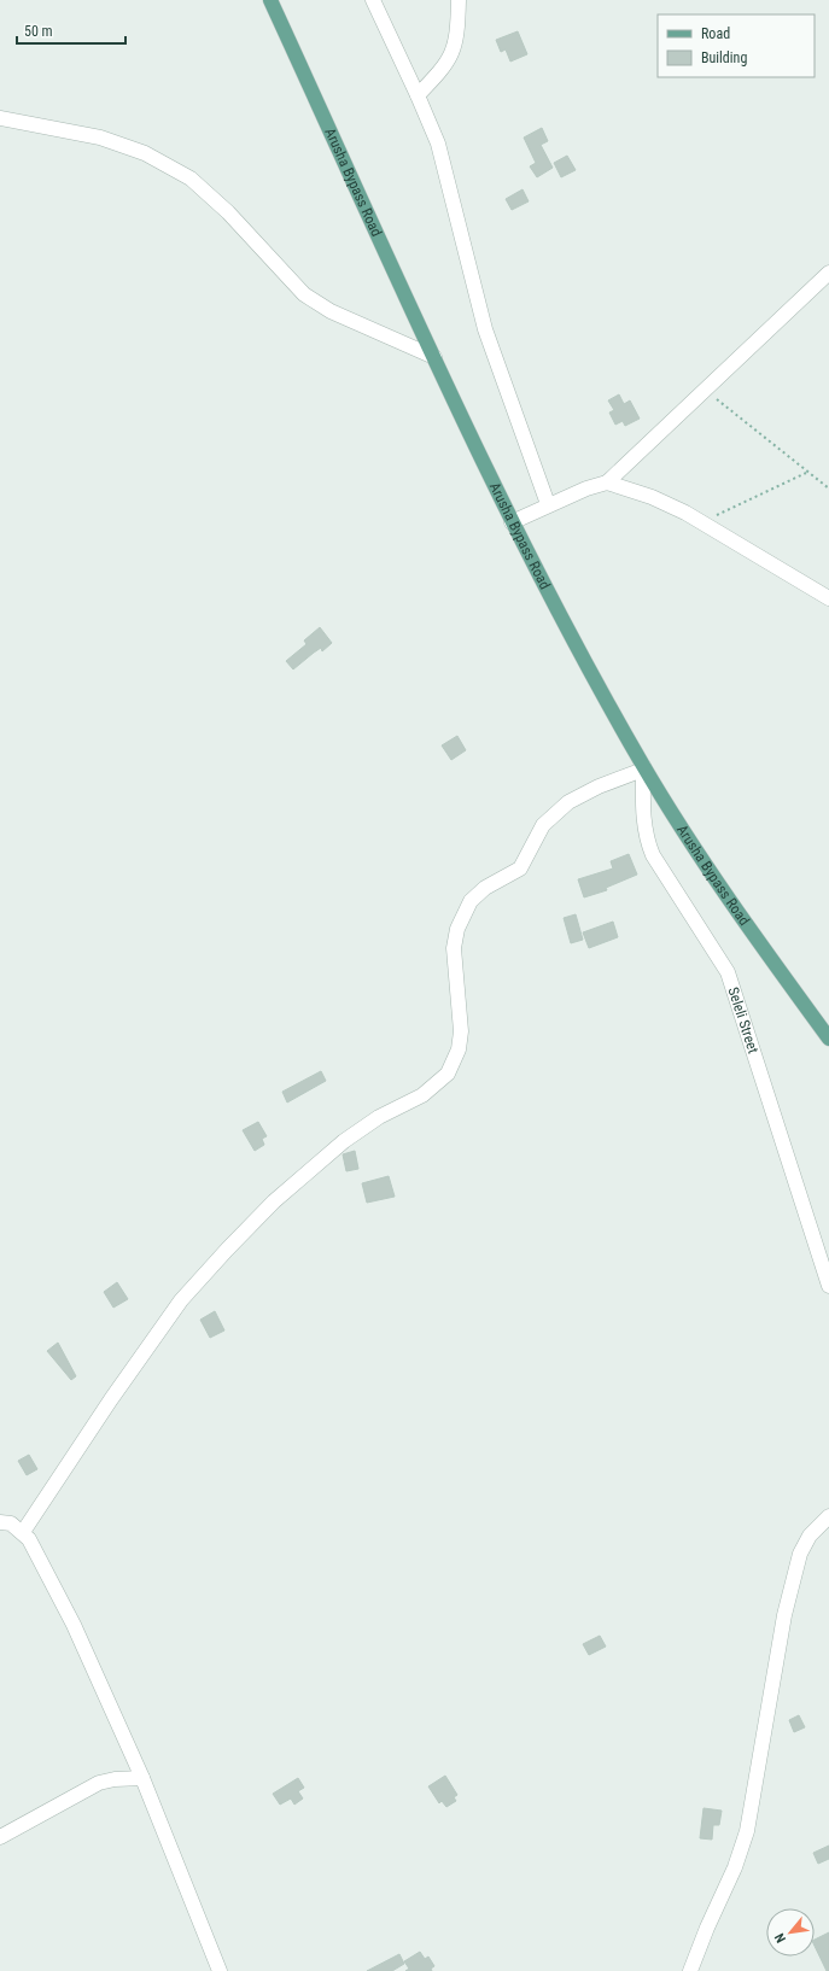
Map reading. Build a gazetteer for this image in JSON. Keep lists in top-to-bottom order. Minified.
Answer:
{"streets":{"main road":["Arusha Bypass Road"],"street":["Seleli Street"]},"crossings":[["Arusha Bypass Road","Seleli Street"]],"legend":["Road","Building"],"scale_bar":"50 m","north":"bottom left"}
